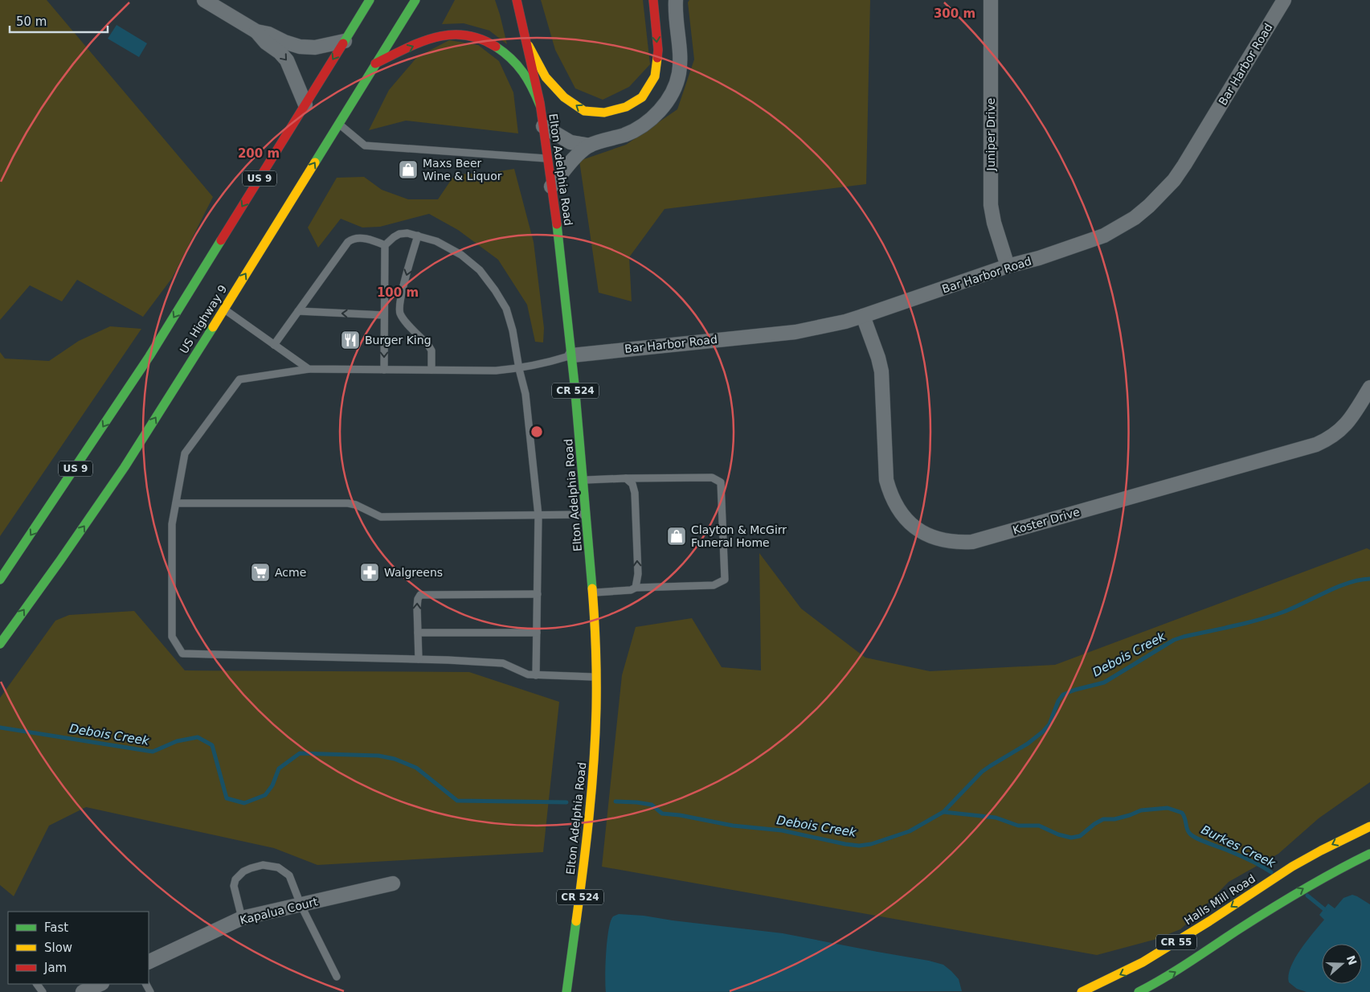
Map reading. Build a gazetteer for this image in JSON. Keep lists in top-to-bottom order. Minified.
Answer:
{"streets":{"main road":["Elton Adelphia Road","US 9","US Highway 9","CR 524","Halls Mill Road","CR 55"],"street":["Bar Harbor Road","Juniper Drive","Koster Drive","Kapalua Court"]},"crossings":[["Bar Harbor Road","Juniper Drive"],["Bar Harbor Road","Elton Adelphia Road"],["Bar Harbor Road","Koster Drive"]],"water":["Debois Creek","Burkes Creek"],"places":{"shop":["Maxs Beer Wine & Liquor","Clayton & McGirr Funeral Home"],"restaurant":["Burger King"],"supermarket":["Acme"],"pharmacy":["Walgreens"]},"legend":["Fast","Slow","Jam"],"scale_bar":"50 m","north":"right","rings":["300 m","200 m","100 m"]}
